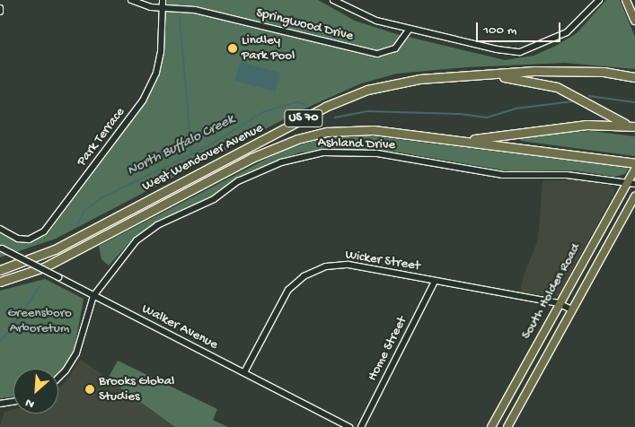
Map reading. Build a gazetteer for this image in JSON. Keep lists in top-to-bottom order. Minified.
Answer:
{"streets":{"highway":["US 70","West Wendover Avenue"],"main road":["South Holden Road"],"street":["Springwood Drive","Park Terrace","Ashland Drive","Wicker Street","Walker Avenue","Home Street"]},"crossings":[["Springwood Drive","Park Terrace"],["Ashland Drive","South Holden Road"],["Ashland Drive","Walker Avenue"],["Wicker Street","South Holden Road"],["Wicker Street","Walker Avenue"],["Wicker Street","Home Street"]],"water":["North Buffalo Creek"],"parks":["Greensboro Arboretum"],"places":["Lindley Park Pool","Brooks Global Studies"],"scale_bar":"100 m","north":"bottom left"}
